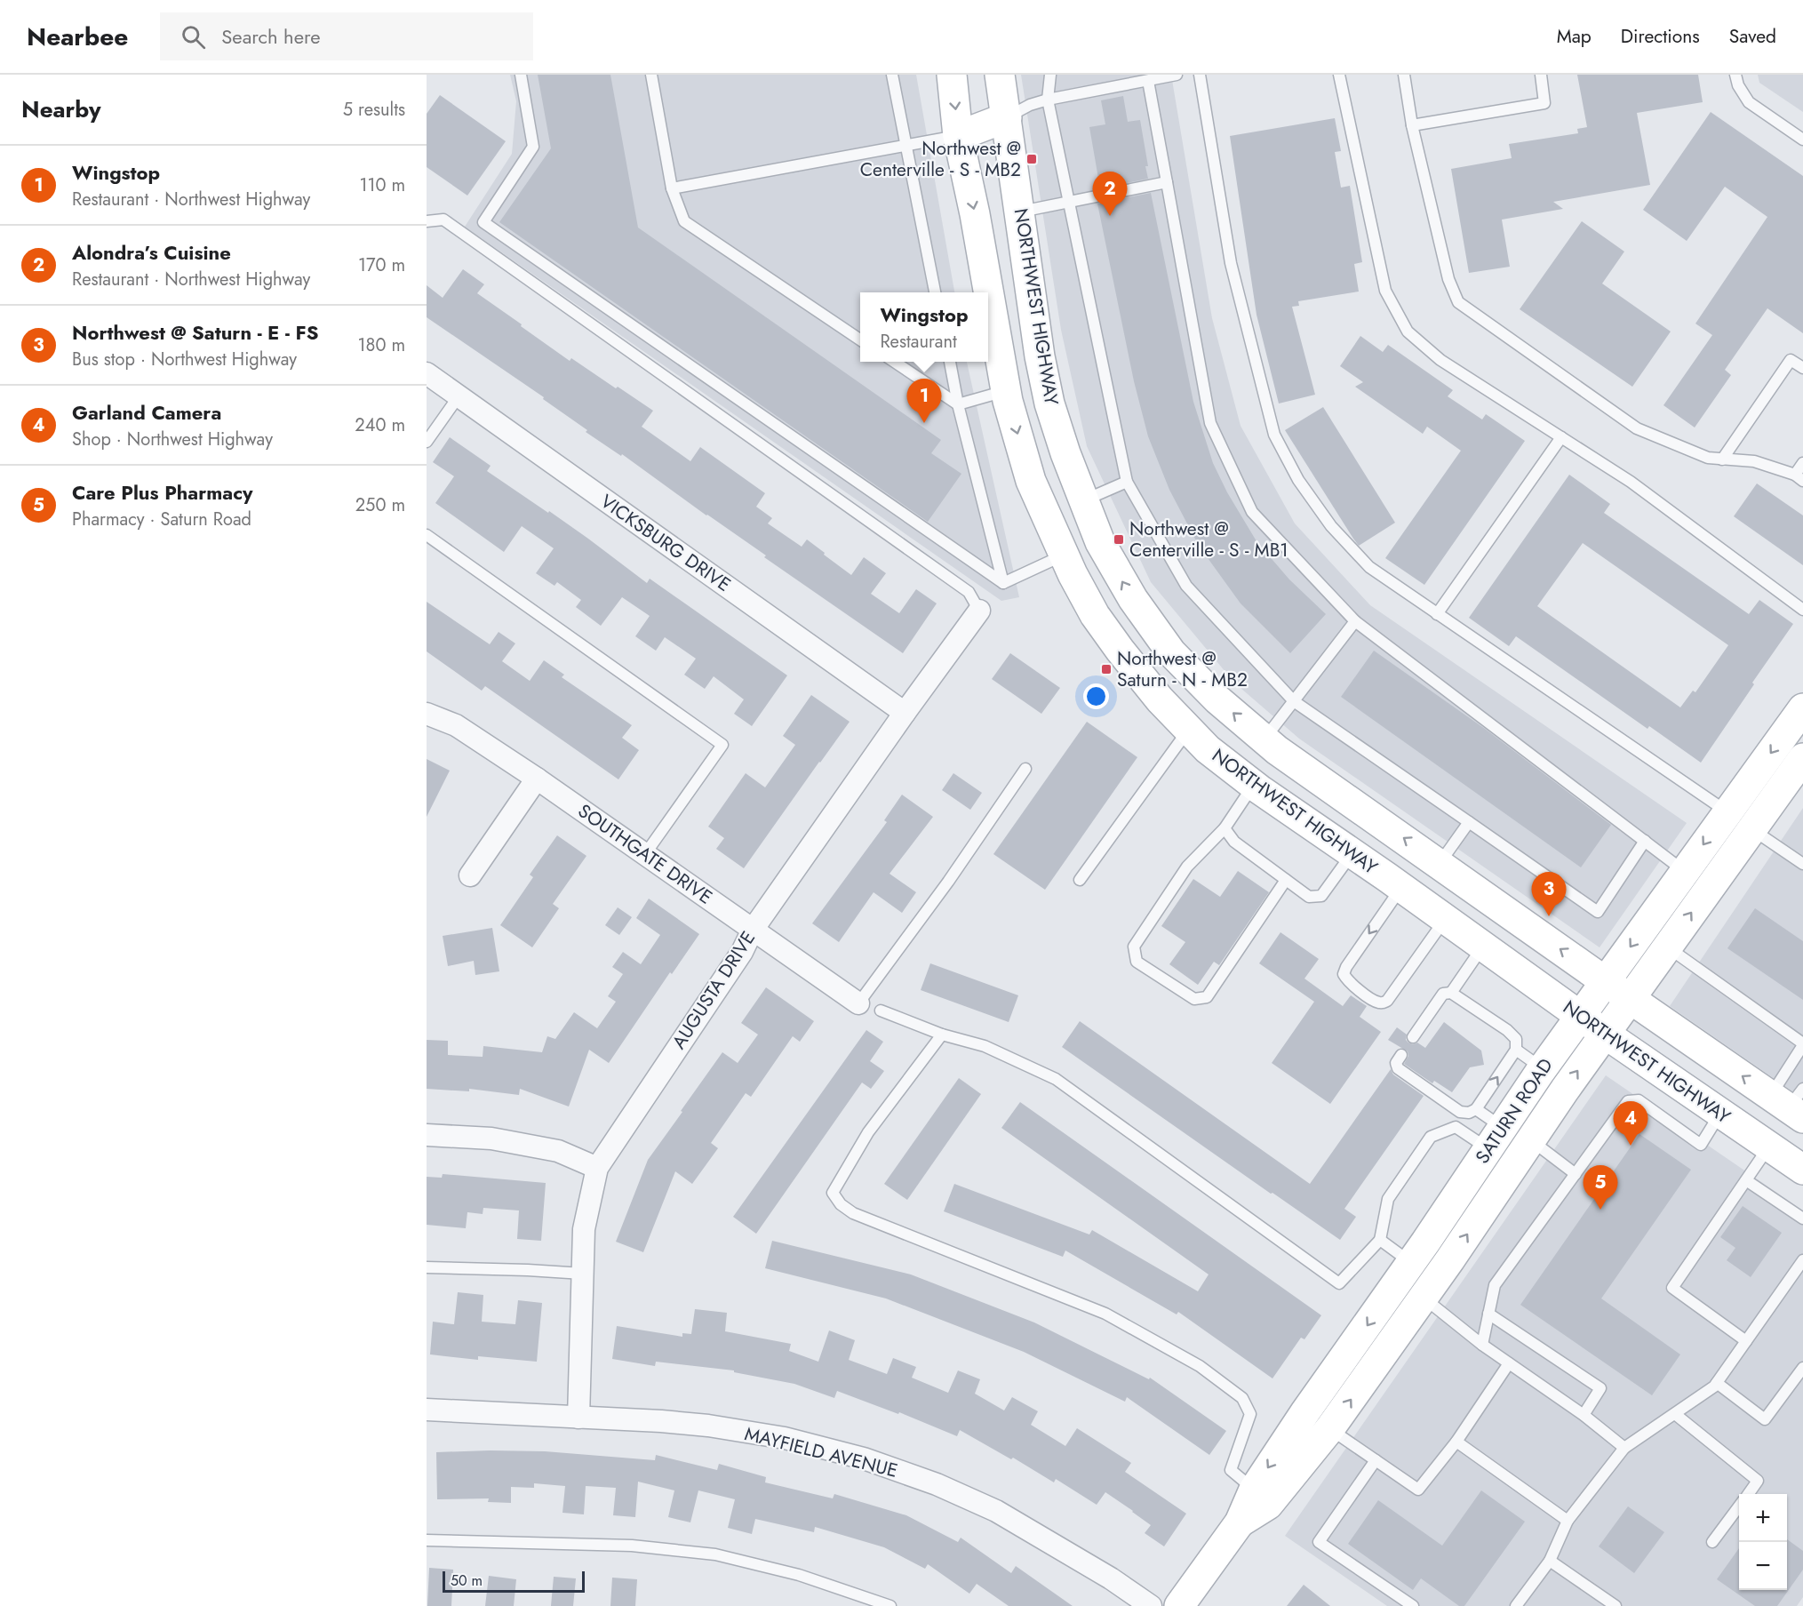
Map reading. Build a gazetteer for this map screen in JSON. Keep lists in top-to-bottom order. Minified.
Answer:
{"streets":{"main road":["NORTHWEST HIGHWAY","SATURN ROAD"],"street":["VICKSBURG DRIVE","SOUTHGATE DRIVE","AUGUSTA DRIVE","MAYFIELD AVENUE"]},"crossings":[["NORTHWEST HIGHWAY","SATURN ROAD"],["VICKSBURG DRIVE","AUGUSTA DRIVE"],["SOUTHGATE DRIVE","AUGUSTA DRIVE"],["AUGUSTA DRIVE","MAYFIELD AVENUE"]],"places":{"transit":["Northwest @ Centerville - S - MB2","Northwest @ Centerville - S - MB1","Northwest @ Saturn - N - MB2"]},"scale_bar":"50 m","page":{"header":"Nearbee","search":"Search here","nav":["Map","Directions","Saved"],"heading":["Nearby","5 results"],"list":[{"mark":"1","name":"Wingstop","note":"Restaurant · Northwest Highway","value":"110 m"},{"mark":"2","name":"Alondra’s Cuisine","note":"Restaurant · Northwest Highway","value":"170 m"},{"mark":"3","name":"Northwest @ Saturn - E - FS","note":"Bus stop · Northwest Highway","value":"180 m"},{"mark":"4","name":"Garland Camera","note":"Shop · Northwest Highway","value":"240 m"},{"mark":"5","name":"Care Plus Pharmacy","note":"Pharmacy · Saturn Road","value":"250 m"}],"pins":["2","1","3","4","5"],"popup":["Wingstop","Restaurant"],"map_buttons":["+","−"],"scale":"50 m"}}
